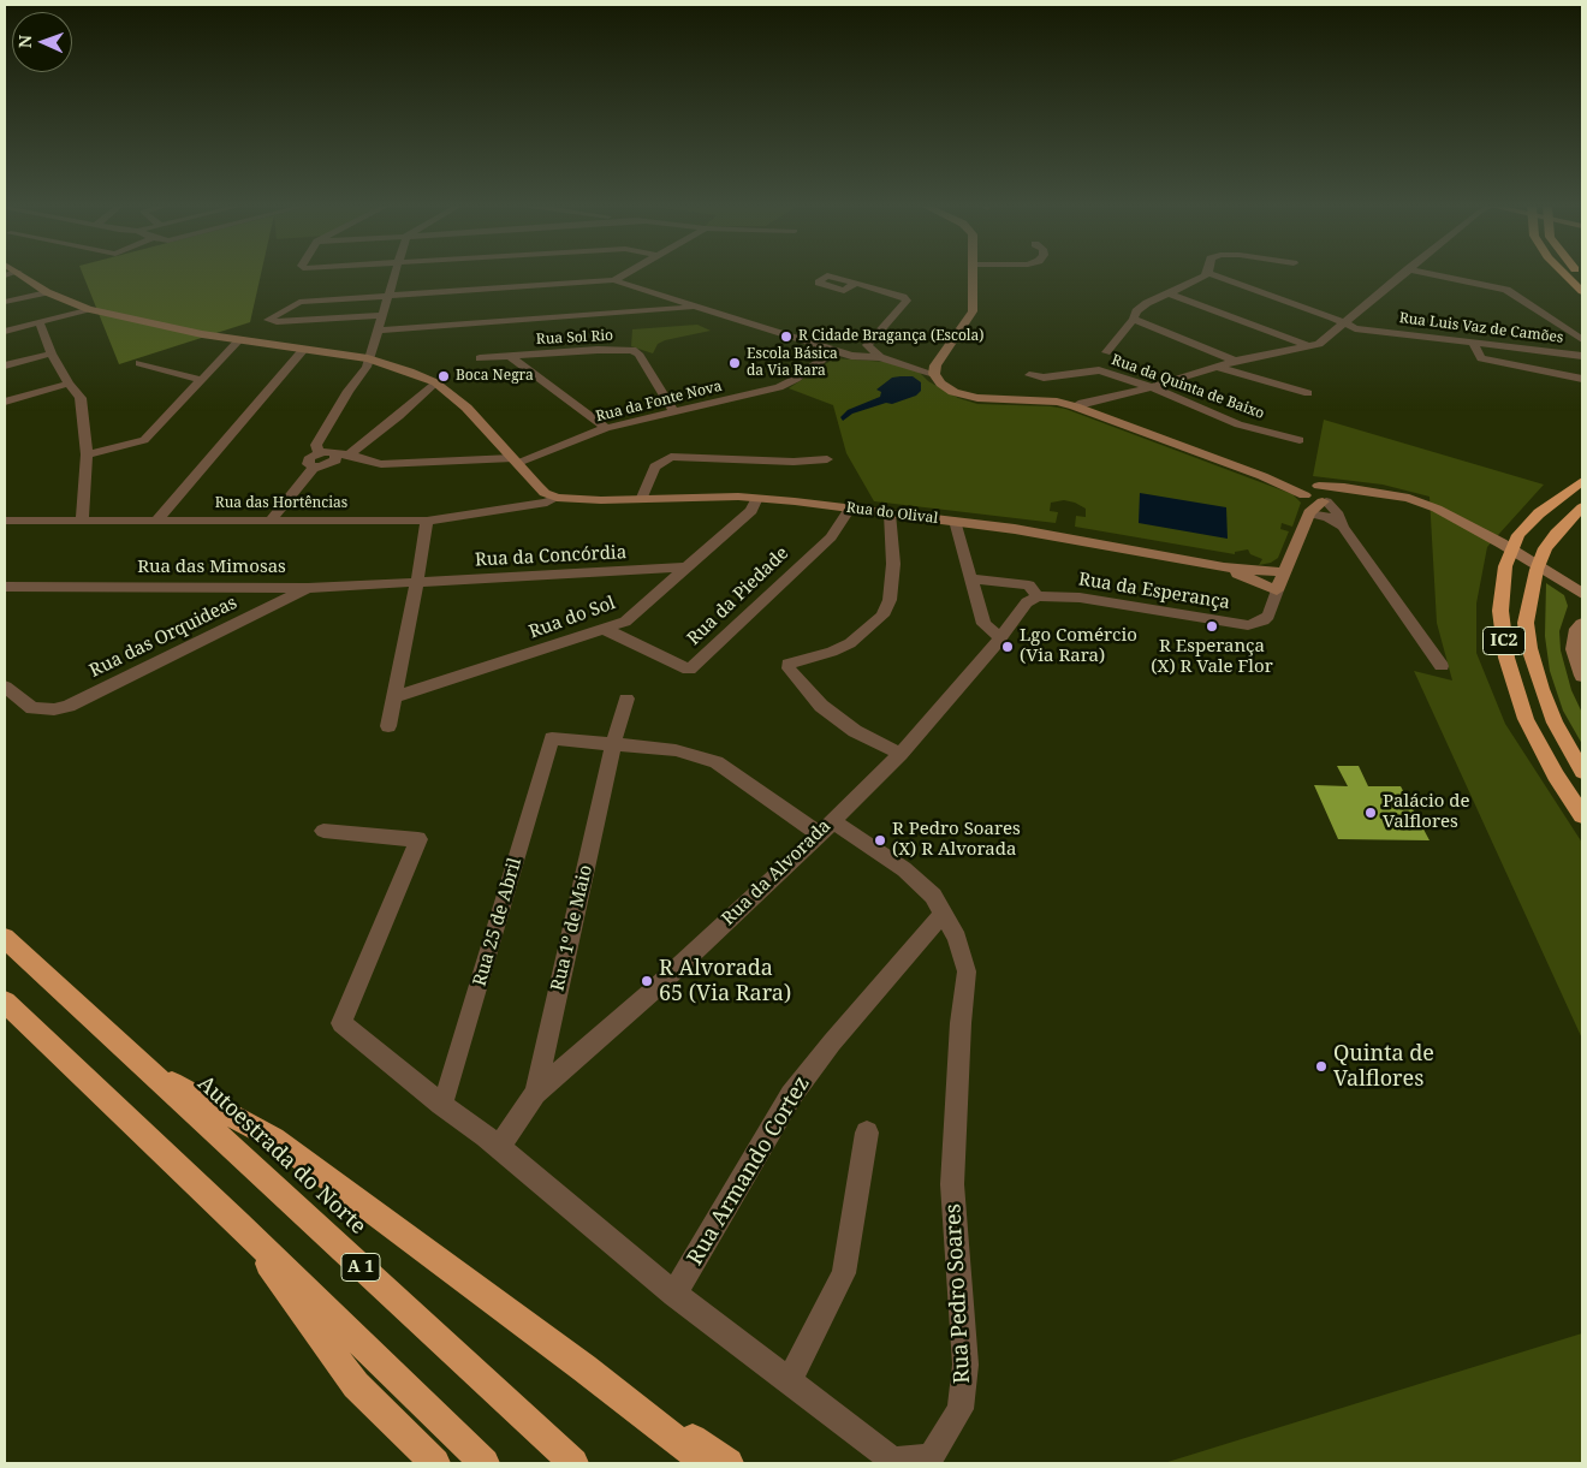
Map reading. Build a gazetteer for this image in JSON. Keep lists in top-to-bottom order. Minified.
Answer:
{"streets":{"highway":["IC2","Autoestrada do Norte","A 1"],"street":["Rua Luis Vaz de Camões","Rua Sol Rio","Rua da Quinta de Baixo","Rua da Fonte Nova","Rua das Hortências","Rua do Olival","Rua da Concórdia","Rua das Mimosas","Rua da Esperança","Rua da Piedade","Rua do Sol","Rua das Orquideas","Rua da Alvorada","Rua 25 de Abril","Rua 1º de Maio","Rua Armando Cortez","Rua Pedro Soares"]},"crossings":[["Rua Sol Rio","Rua da Fonte Nova"],["Rua das Hortências","Rua do Olival"],["Rua do Olival","Rua da Esperança"],["Rua do Olival","Rua da Piedade"],["Rua do Olival","Rua do Sol"],["Rua da Concórdia","Rua das Mimosas"],["Rua da Concórdia","Rua do Sol"],["Rua das Mimosas","Rua das Orquideas"],["Rua da Esperança","Rua da Alvorada"],["Rua da Piedade","Rua do Sol"],["Rua da Alvorada","Rua 1º de Maio"],["Rua da Alvorada","Rua Pedro Soares"],["Rua 25 de Abril","Rua Pedro Soares"],["Rua 1º de Maio","Rua Pedro Soares"],["Rua Armando Cortez","Rua Pedro Soares"]],"places":["R Cidade Bragança (Escola)","Escola Básica da Via Rara","Boca Negra","R Esperança (X) R Vale Flor","Lgo Comércio (Via Rara)","Palácio de Valflores","R Pedro Soares (X) R Alvorada","R Alvorada 65 (Via Rara)","Quinta de Valflores"],"north":"left"}
